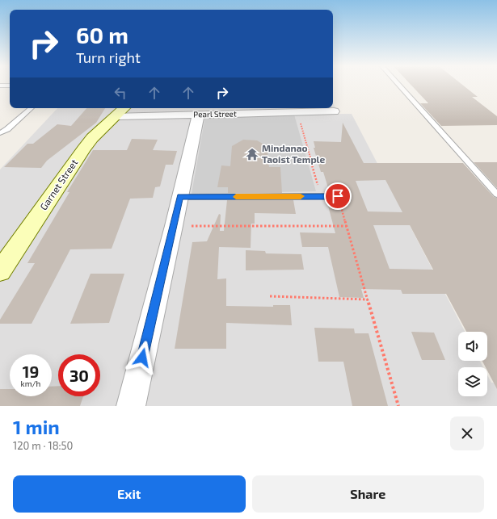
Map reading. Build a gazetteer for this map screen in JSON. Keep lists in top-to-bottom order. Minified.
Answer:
{"streets":{"street":["Pearl Street","Garnet Street"]},"crossings":[["Pearl Street","Garnet Street"]],"places":{"temple":["Mindanao Taoist Temple"]},"page":{"turn":["60 m","Turn right"],"speed":"19 km/h","limit":"30","heading":["1 min","120 m · 18:50"],"buttons":["Exit","Share"]}}
